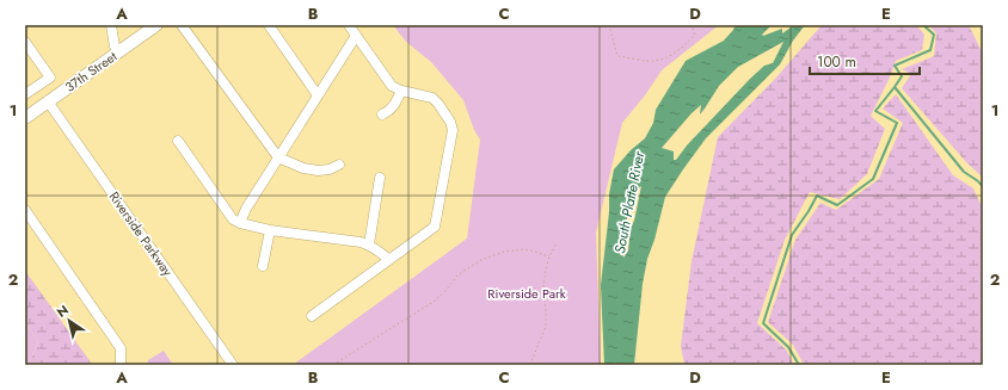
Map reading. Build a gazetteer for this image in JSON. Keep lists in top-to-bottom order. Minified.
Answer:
{"streets":{"main road":["37th Street"],"street":["Riverside Parkway"]},"crossings":[["37th Street","Riverside Parkway"]],"water":["South Platte River"],"parks":["Riverside Park"],"scale_bar":"100 m","north":"top left","grid":{"columns":["A","B","C","D","E"],"rows":["1","2"]}}
